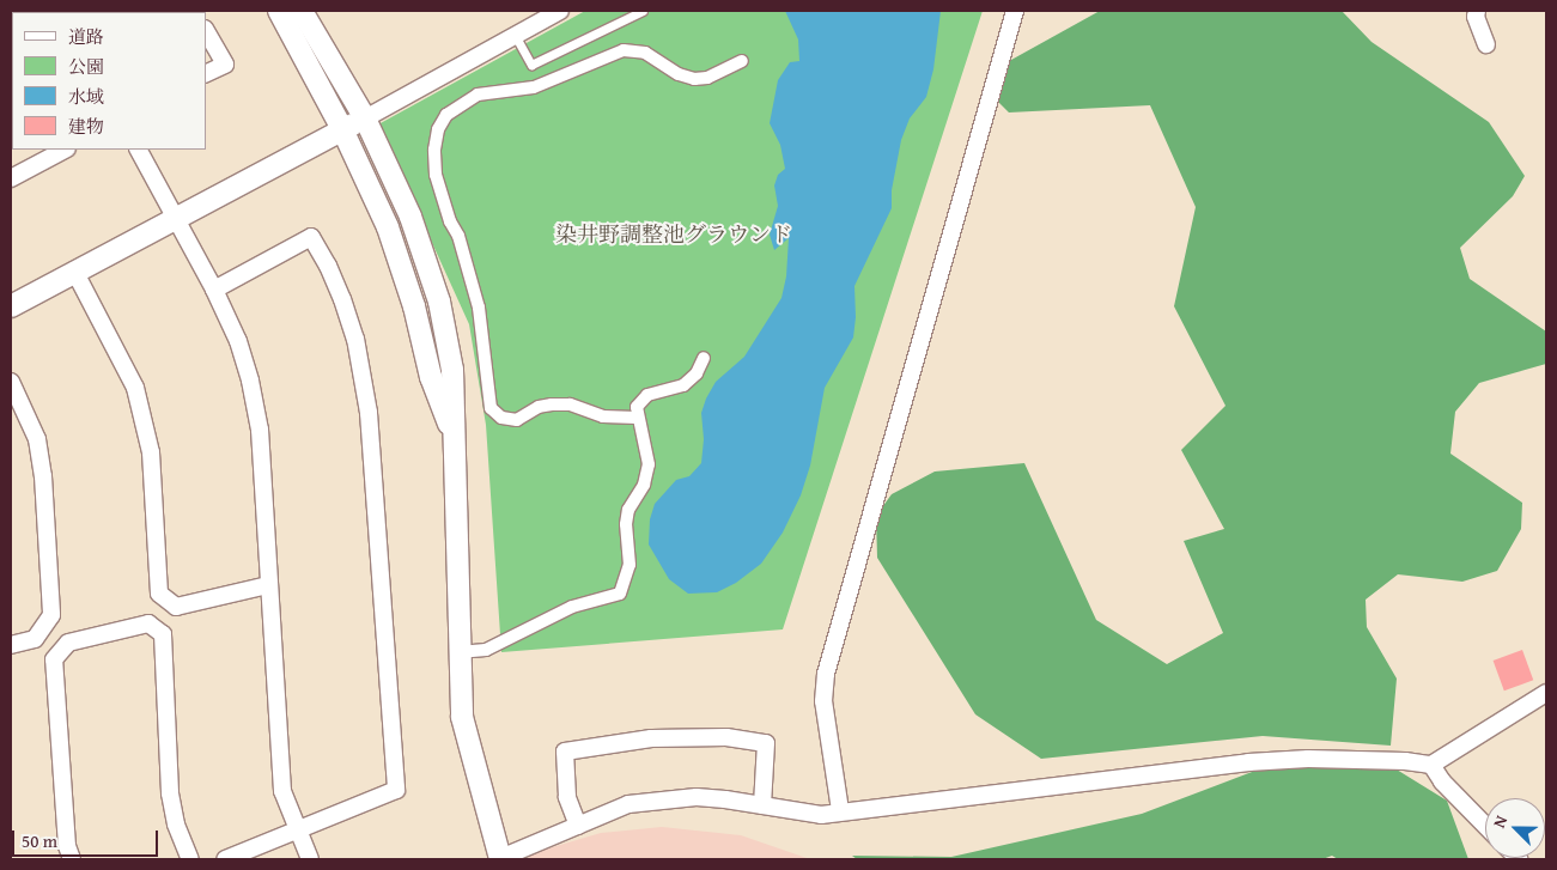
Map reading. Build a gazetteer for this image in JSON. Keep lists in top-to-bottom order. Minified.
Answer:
{"parks":["染井野調整池グラウンド"],"legend":["道路","公園","水域","建物"],"scale_bar":"50 m","north":"top left"}
